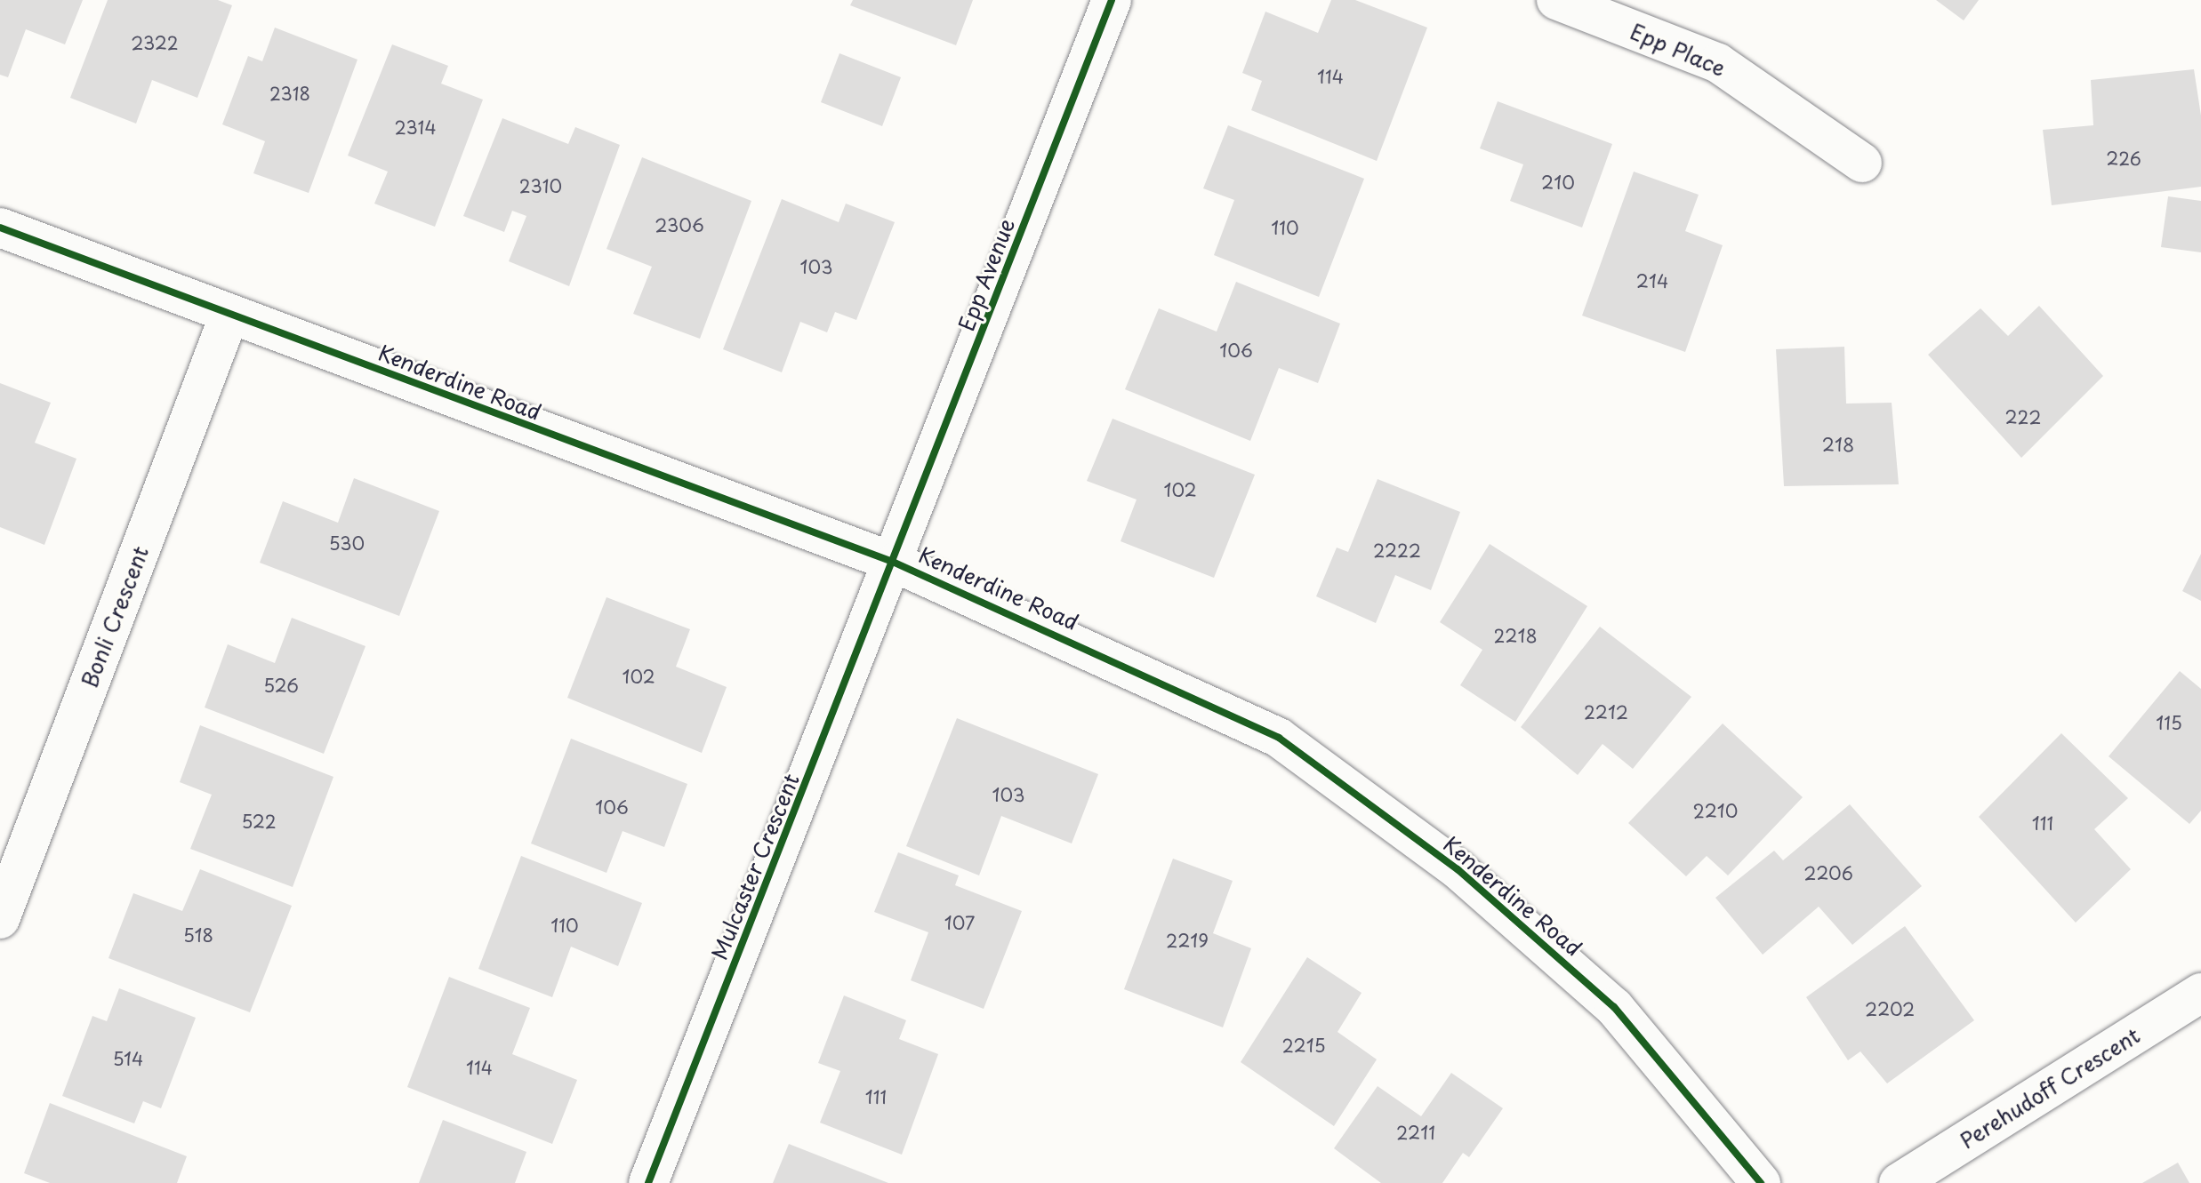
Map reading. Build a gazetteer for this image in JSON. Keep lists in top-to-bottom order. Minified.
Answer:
{"streets":{"street":["Epp Place","Epp Avenue","Kenderdine Road","Bonli Crescent","Mulcaster Crescent","Perehudoff Crescent"]},"crossings":[["Epp Avenue","Kenderdine Road"],["Epp Avenue","Mulcaster Crescent"],["Kenderdine Road","Bonli Crescent"],["Kenderdine Road","Mulcaster Crescent"]],"house_numbers":["2322","114","2318","2314","226","210","2310","2306","110","103","214","106","222","218","102","530","2222","2218","102","526","2212","115","103","106","2210","522","111","2206","107","110","518","2219","2202","2215","514","114","111","2211"]}
